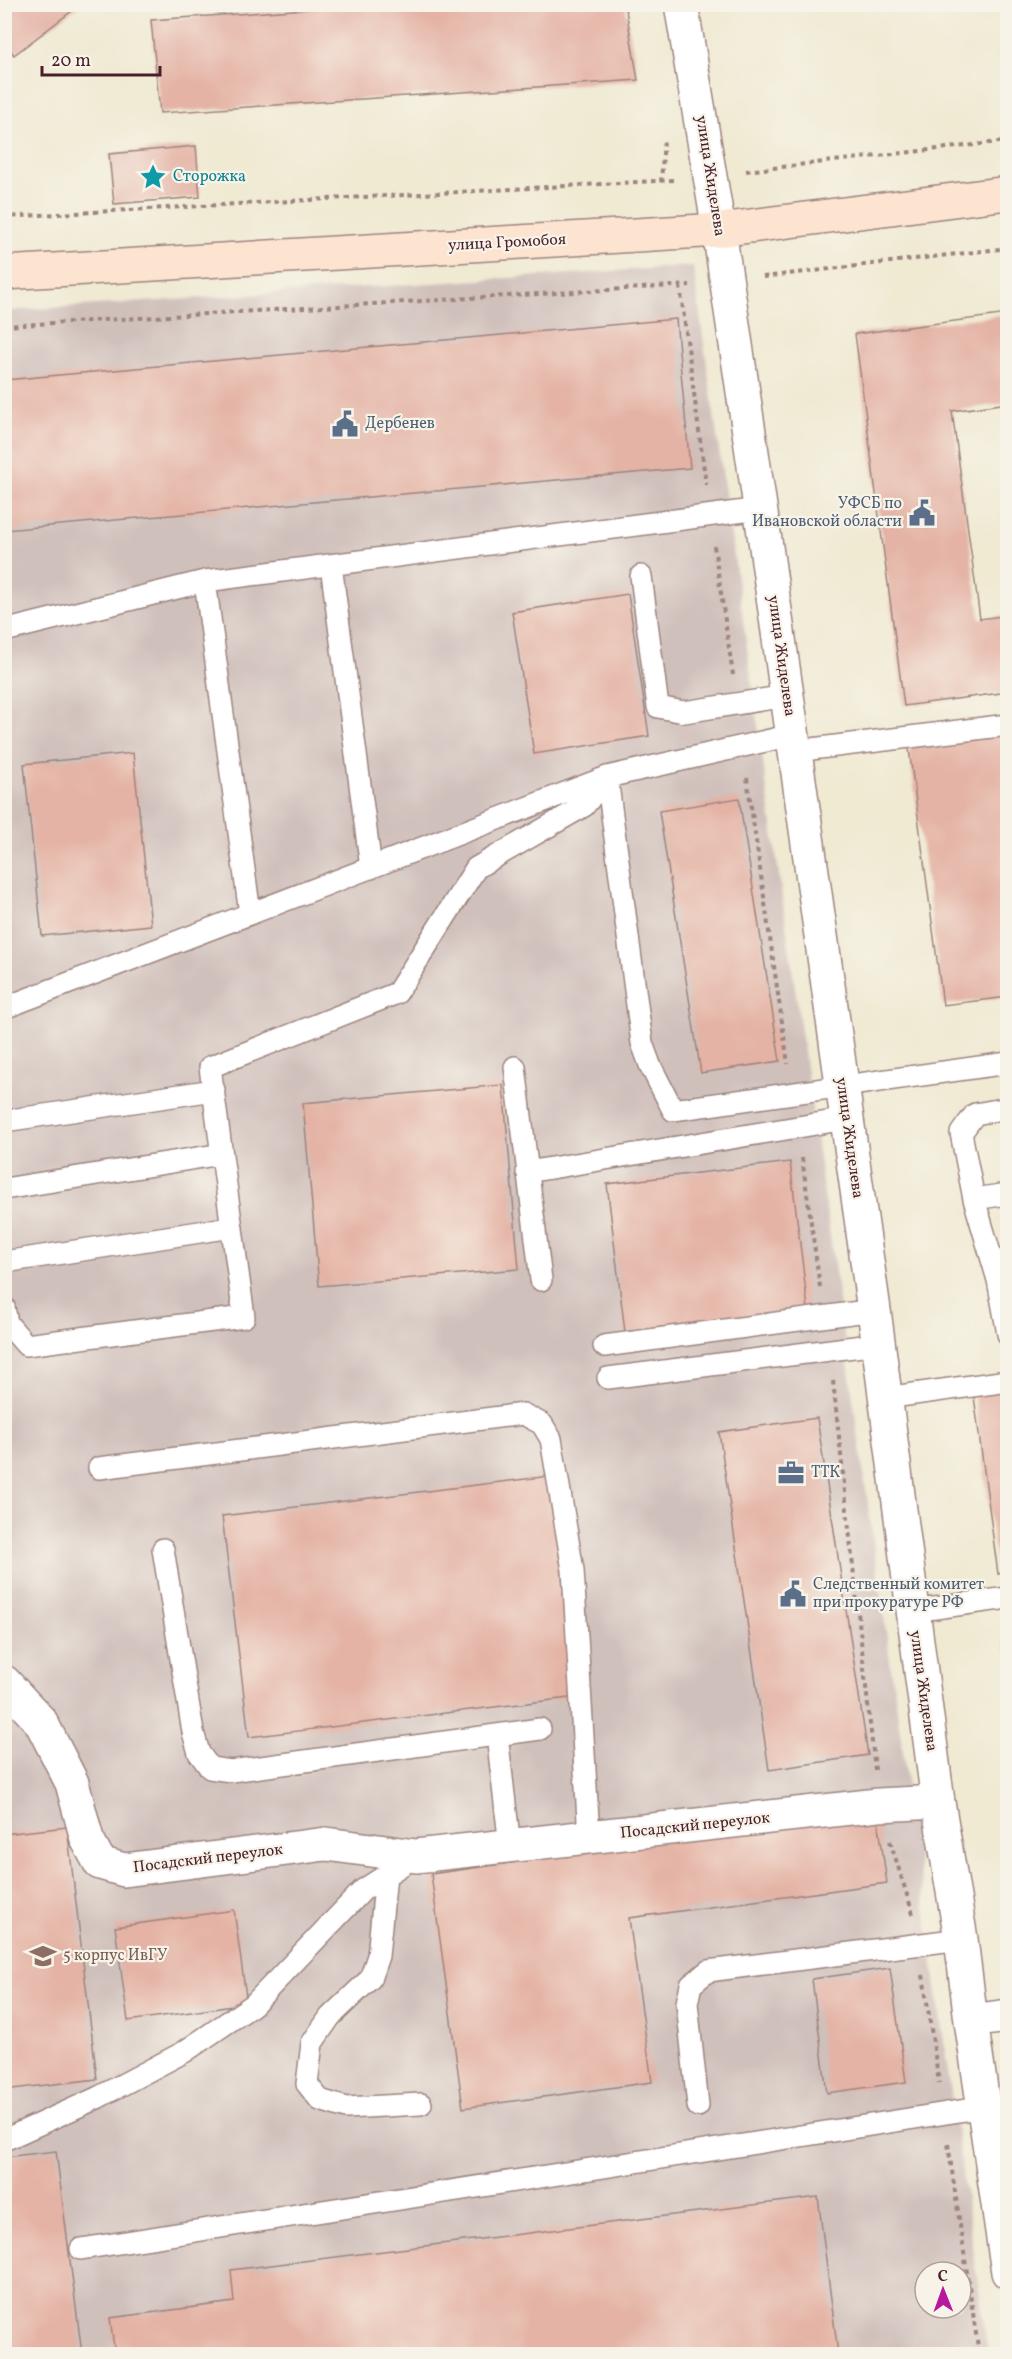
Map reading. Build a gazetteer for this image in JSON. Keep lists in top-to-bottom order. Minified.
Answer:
{"streets":{"main road":["улица Громобоя"],"street":["улица Жиделева","Посадский переулок"]},"crossings":[["улица Жиделева","улица Громобоя"],["улица Жиделева","Посадский переулок"]],"places":{"place":["Сторожка"],"public building":["Дербенев","УФСБ по Ивановской области","Следственный комитет при прокуратуре РФ"],"office":["ТТК"],"school or university":["5 корпус ИвГУ"]},"scale_bar":"20 m","north":"top"}
